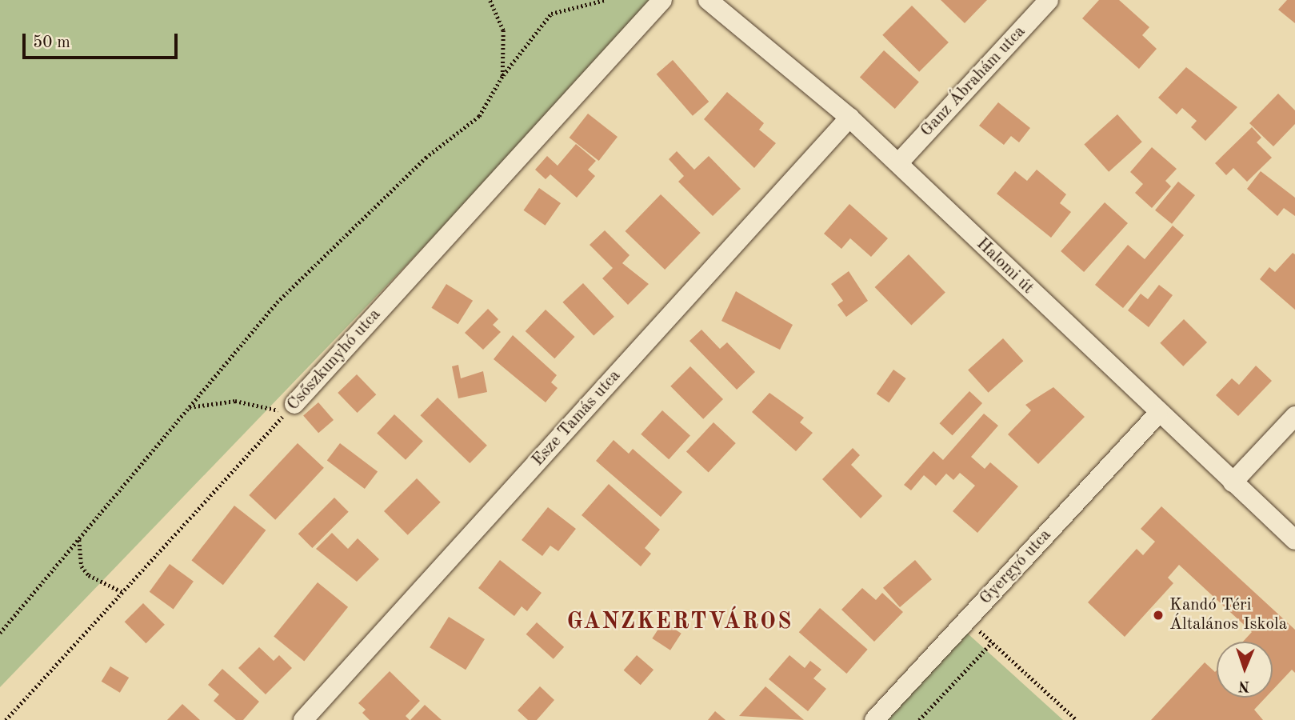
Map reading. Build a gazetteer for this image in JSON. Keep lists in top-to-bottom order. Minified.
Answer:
{"streets":{"street":["Ganz Ábrahám utca","Halomi út","Csőszkunyhó utca","Esze Tamás utca","Gyergyó utca"]},"crossings":[["Ganz Ábrahám utca","Halomi út"],["Halomi út","Esze Tamás utca"],["Halomi út","Gyergyó utca"]],"districts":["GANZKERTVÁROS"],"places":["Kandó Téri Általános Iskola"],"scale_bar":"50 m","north":"bottom"}
